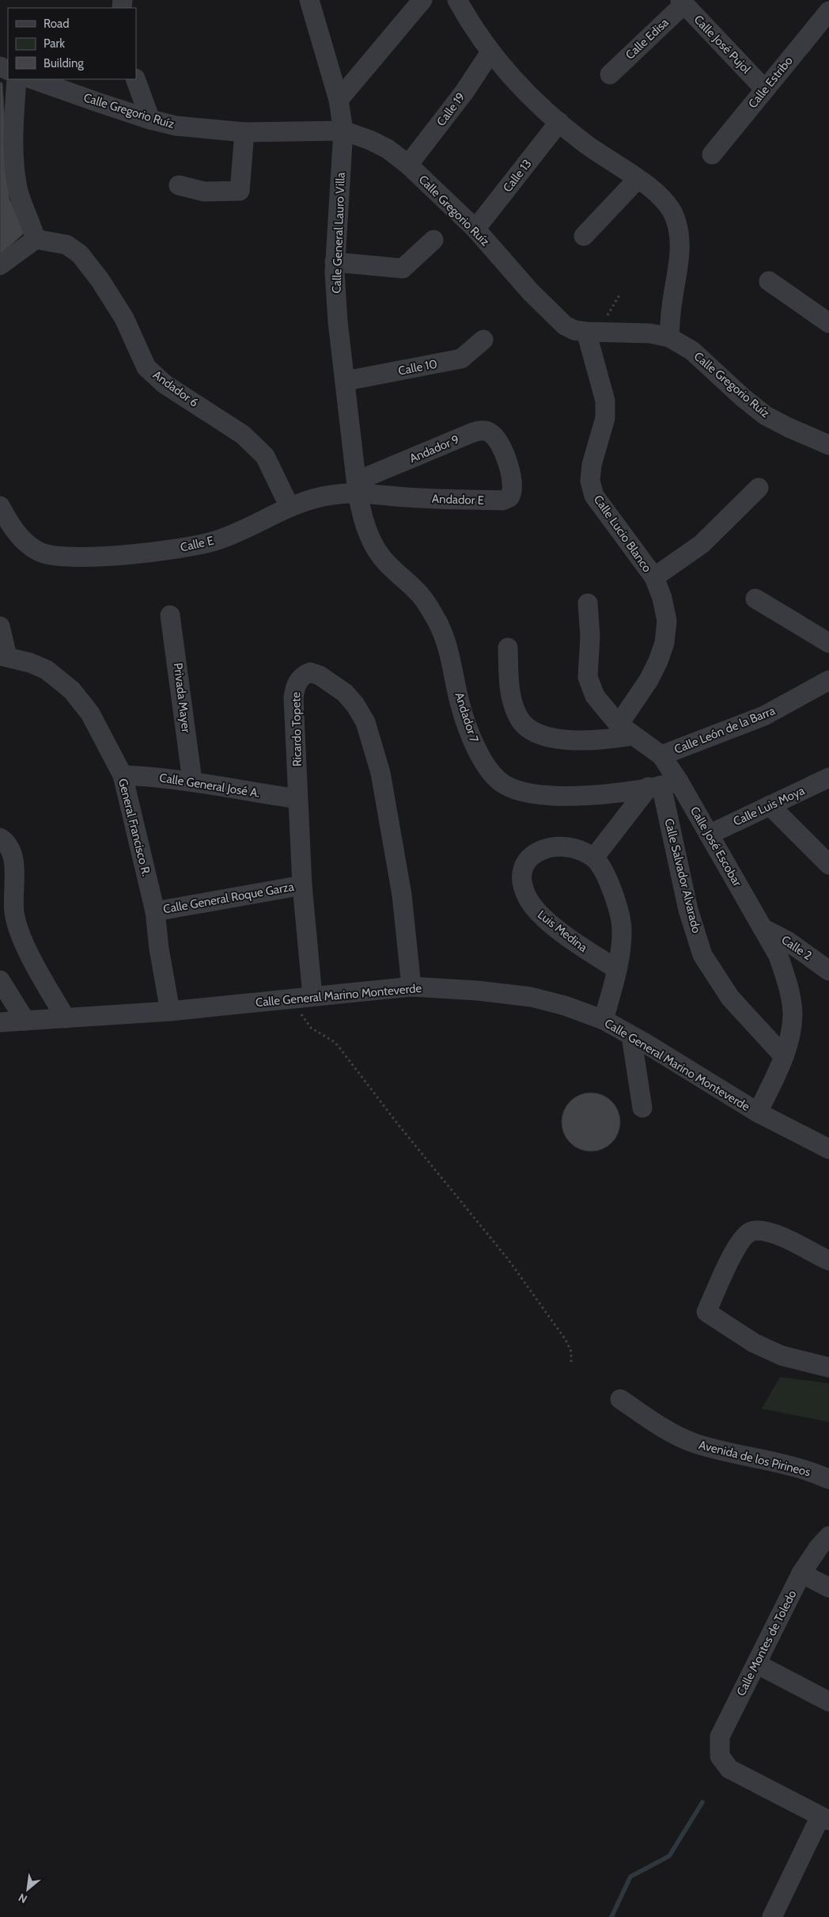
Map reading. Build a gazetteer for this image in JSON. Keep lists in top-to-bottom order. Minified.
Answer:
{"streets":{"street":["Calle Edisa","Calle José Pujol","Calle Estribo","Calle 19","Calle Gregorio Ruíz","Calle 13","Calle General Lauro Villa","Calle 10","Andador 6","Andador 9","Andador E","Calle Lucio Blanco","Calle E","Privada Mayer","Andador 7","Ricardo Topete","Calle León de la Barra","Calle General José A.","Calle Luis Moya","General Francisco R.","Calle José Escobar","Calle Salvador Alvarado","Calle General Roque Garza","Luis Medina","Calle 2","Calle General Marino Monteverde","Avenida de los Pirineos","Calle Montes de Toledo"]},"crossings":[["Calle Edisa","Calle José Pujol"],["Calle José Pujol","Calle Estribo"],["Calle 19","Calle Gregorio Ruíz"],["Calle Gregorio Ruíz","Calle 13"],["Calle Gregorio Ruíz","Calle General Lauro Villa"],["Calle Gregorio Ruíz","Calle Lucio Blanco"],["Calle General Lauro Villa","Calle 10"],["Calle General Lauro Villa","Andador 9"],["Calle General Lauro Villa","Andador E"],["Calle General Lauro Villa","Calle E"],["Calle General Lauro Villa","Andador 7"],["Andador 6","Calle E"],["Andador 9","Andador E"],["Andador 9","Calle E"],["Andador 9","Andador 7"],["Andador E","Calle E"],["Andador E","Andador 7"],["Calle Lucio Blanco","Calle José Escobar"],["Calle E","Andador 7"],["Privada Mayer","Calle General José A."],["Andador 7","Calle José Escobar"],["Andador 7","Calle Salvador Alvarado"],["Ricardo Topete","Calle General José A."],["Ricardo Topete","Calle General Roque Garza"],["Ricardo Topete","Calle General Marino Monteverde"],["Calle León de la Barra","Calle José Escobar"],["Calle General José A.","General Francisco R."],["Calle Luis Moya","Calle José Escobar"],["General Francisco R.","Calle General Roque Garza"],["General Francisco R.","Calle General Marino Monteverde"],["Calle José Escobar","Calle Salvador Alvarado"],["Calle José Escobar","Calle 2"],["Calle José Escobar","Calle General Marino Monteverde"],["Luis Medina","Calle General Marino Monteverde"]],"legend":["Road","Park","Building"],"north":"bottom left"}
